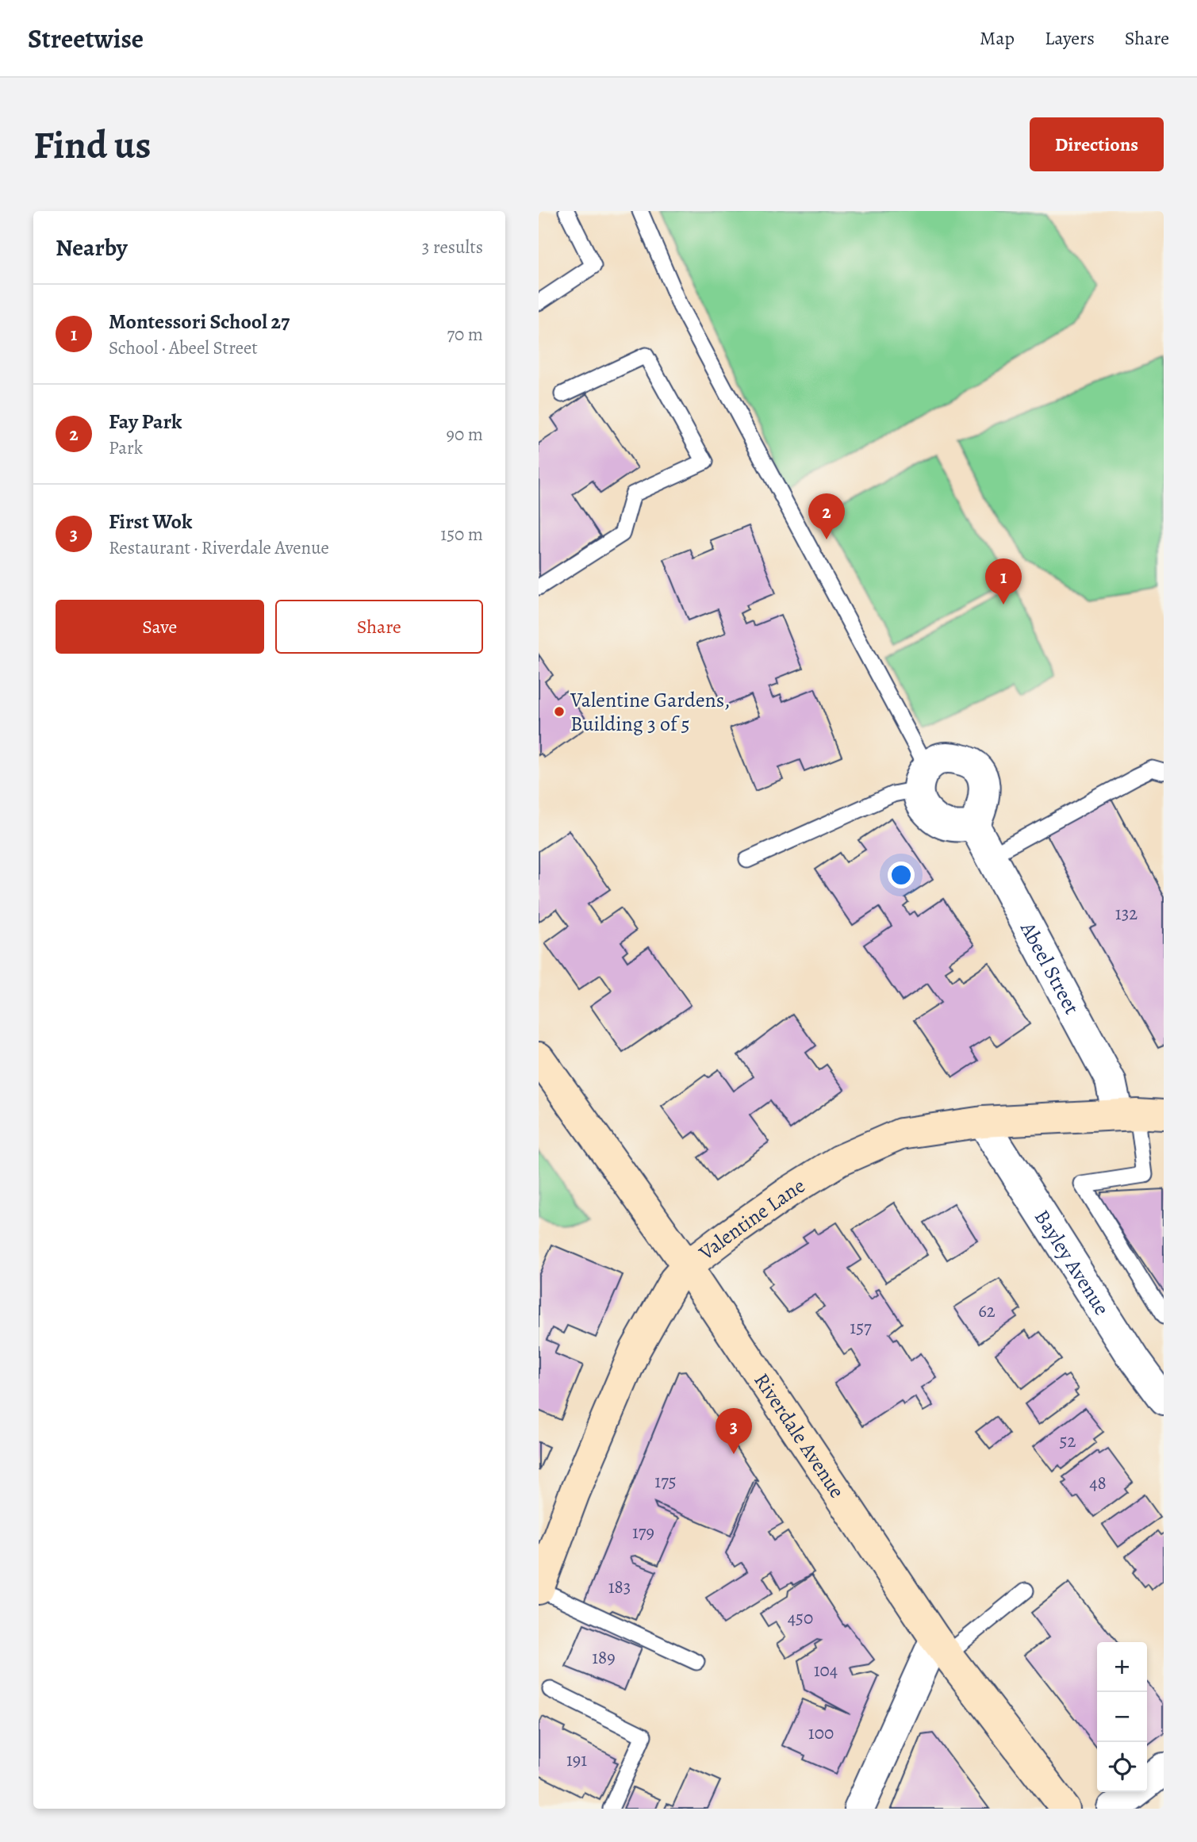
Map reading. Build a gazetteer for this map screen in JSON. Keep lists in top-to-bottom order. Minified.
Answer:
{"streets":{"main road":["Valentine Lane","Riverdale Avenue"],"street":["Abeel Street","Bayley Avenue"]},"crossings":[["Abeel Street","Valentine Lane"],["Valentine Lane","Bayley Avenue"],["Valentine Lane","Riverdale Avenue"]],"places":["Valentine Gardens, Building 3 of 5"],"house_numbers":["132","62","157","52","175","48","179","183","450","189","104","100","191"],"page":{"header":"Streetwise","nav":["Map","Layers","Share"],"buttons":["Directions",["Save","Share"]],"title":"Find us","heading":["Nearby","3 results"],"list":[{"mark":"1","name":"Montessori School 27","note":"School · Abeel Street","value":"70 m"},{"mark":"2","name":"Fay Park","note":"Park","value":"90 m"},{"mark":"3","name":"First Wok","note":"Restaurant · Riverdale Avenue","value":"150 m"}],"pins":["2","1","3"],"map_buttons":["+","−"]}}
